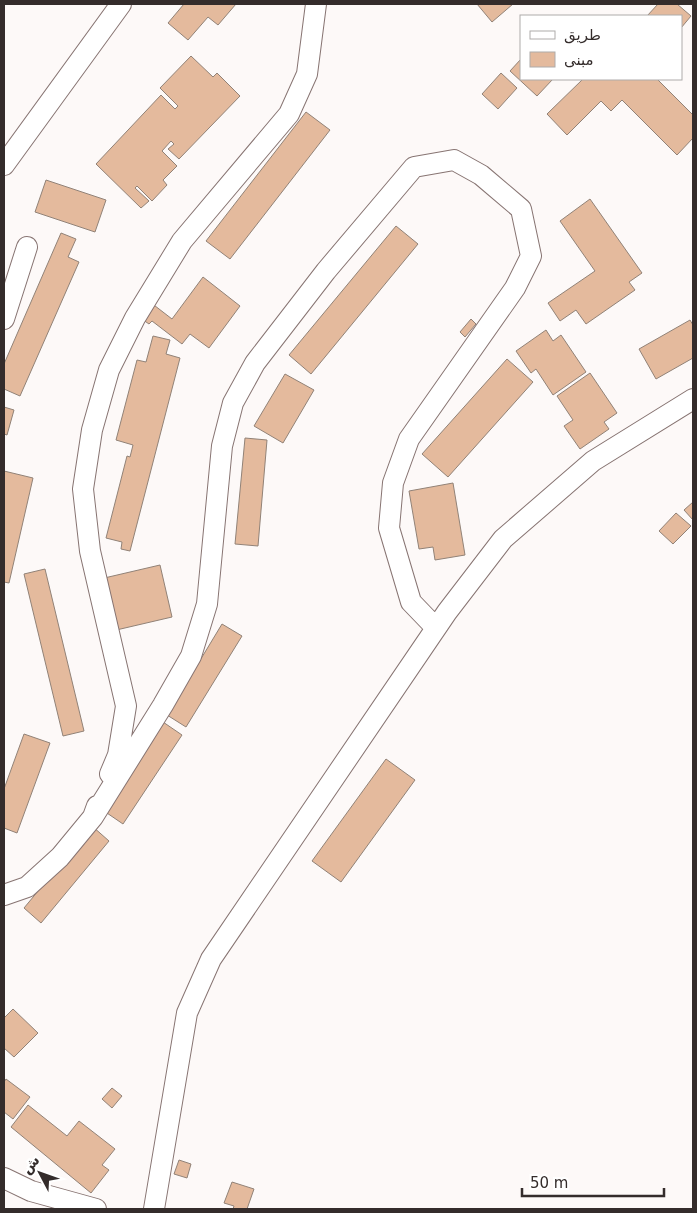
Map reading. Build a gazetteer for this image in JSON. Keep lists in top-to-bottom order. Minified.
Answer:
{"legend":["طريق","مبنى"],"scale_bar":"50 m","north":"top left"}
